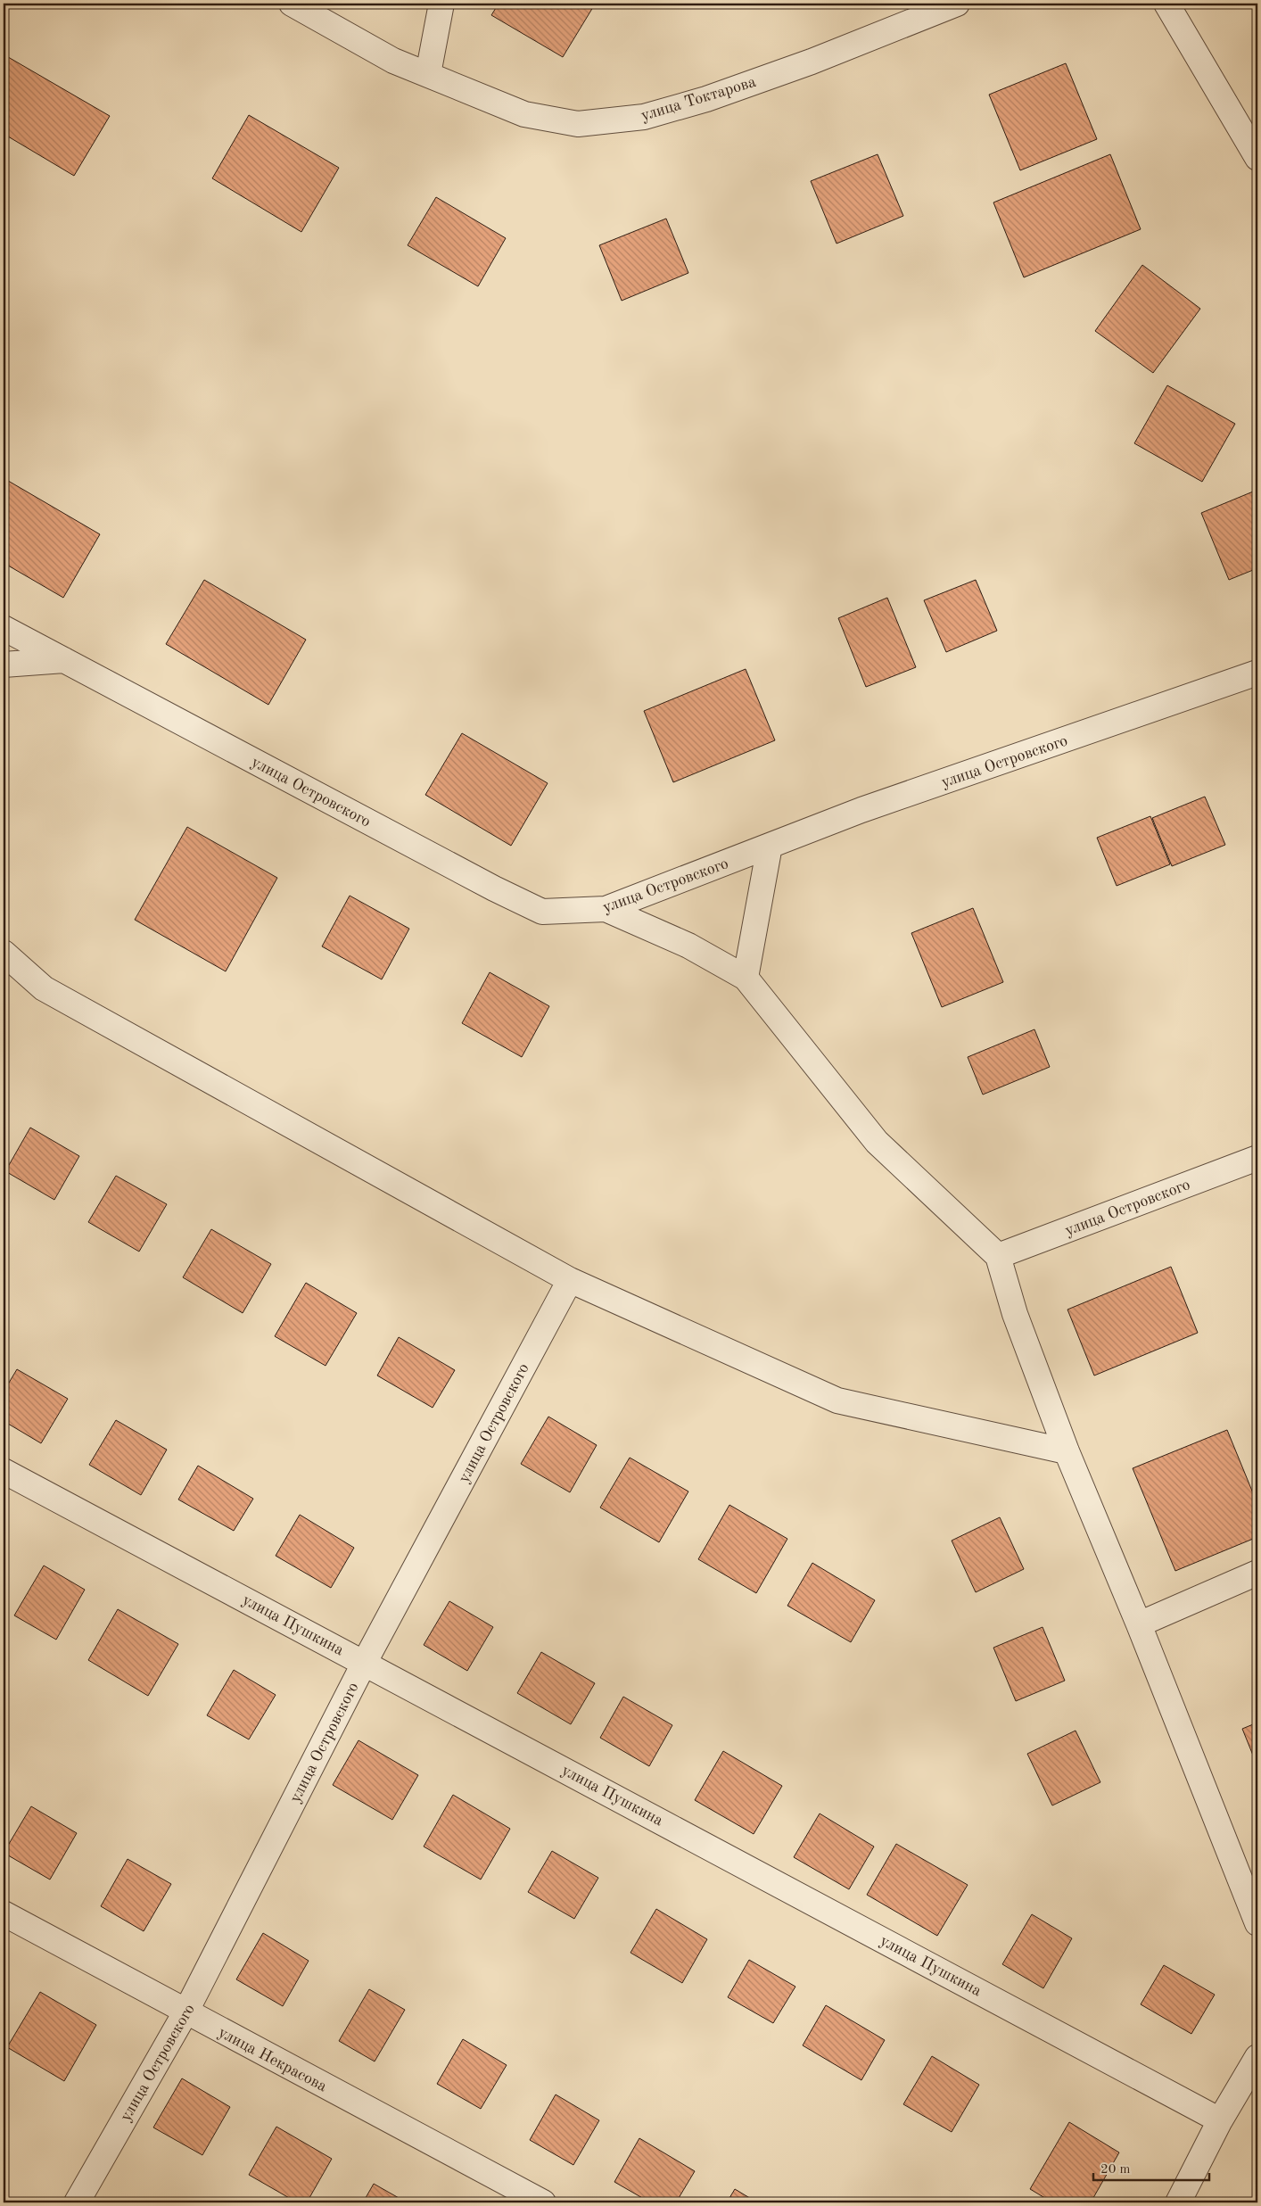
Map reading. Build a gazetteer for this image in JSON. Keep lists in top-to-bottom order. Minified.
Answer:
{"streets":{"street":["улица Токтарова","улица Островского","улица Пушкина","улица Некрасова"]},"crossings":[["улица Островского","улица Пушкина"],["улица Островского","улица Некрасова"]],"scale_bar":"20 m"}
